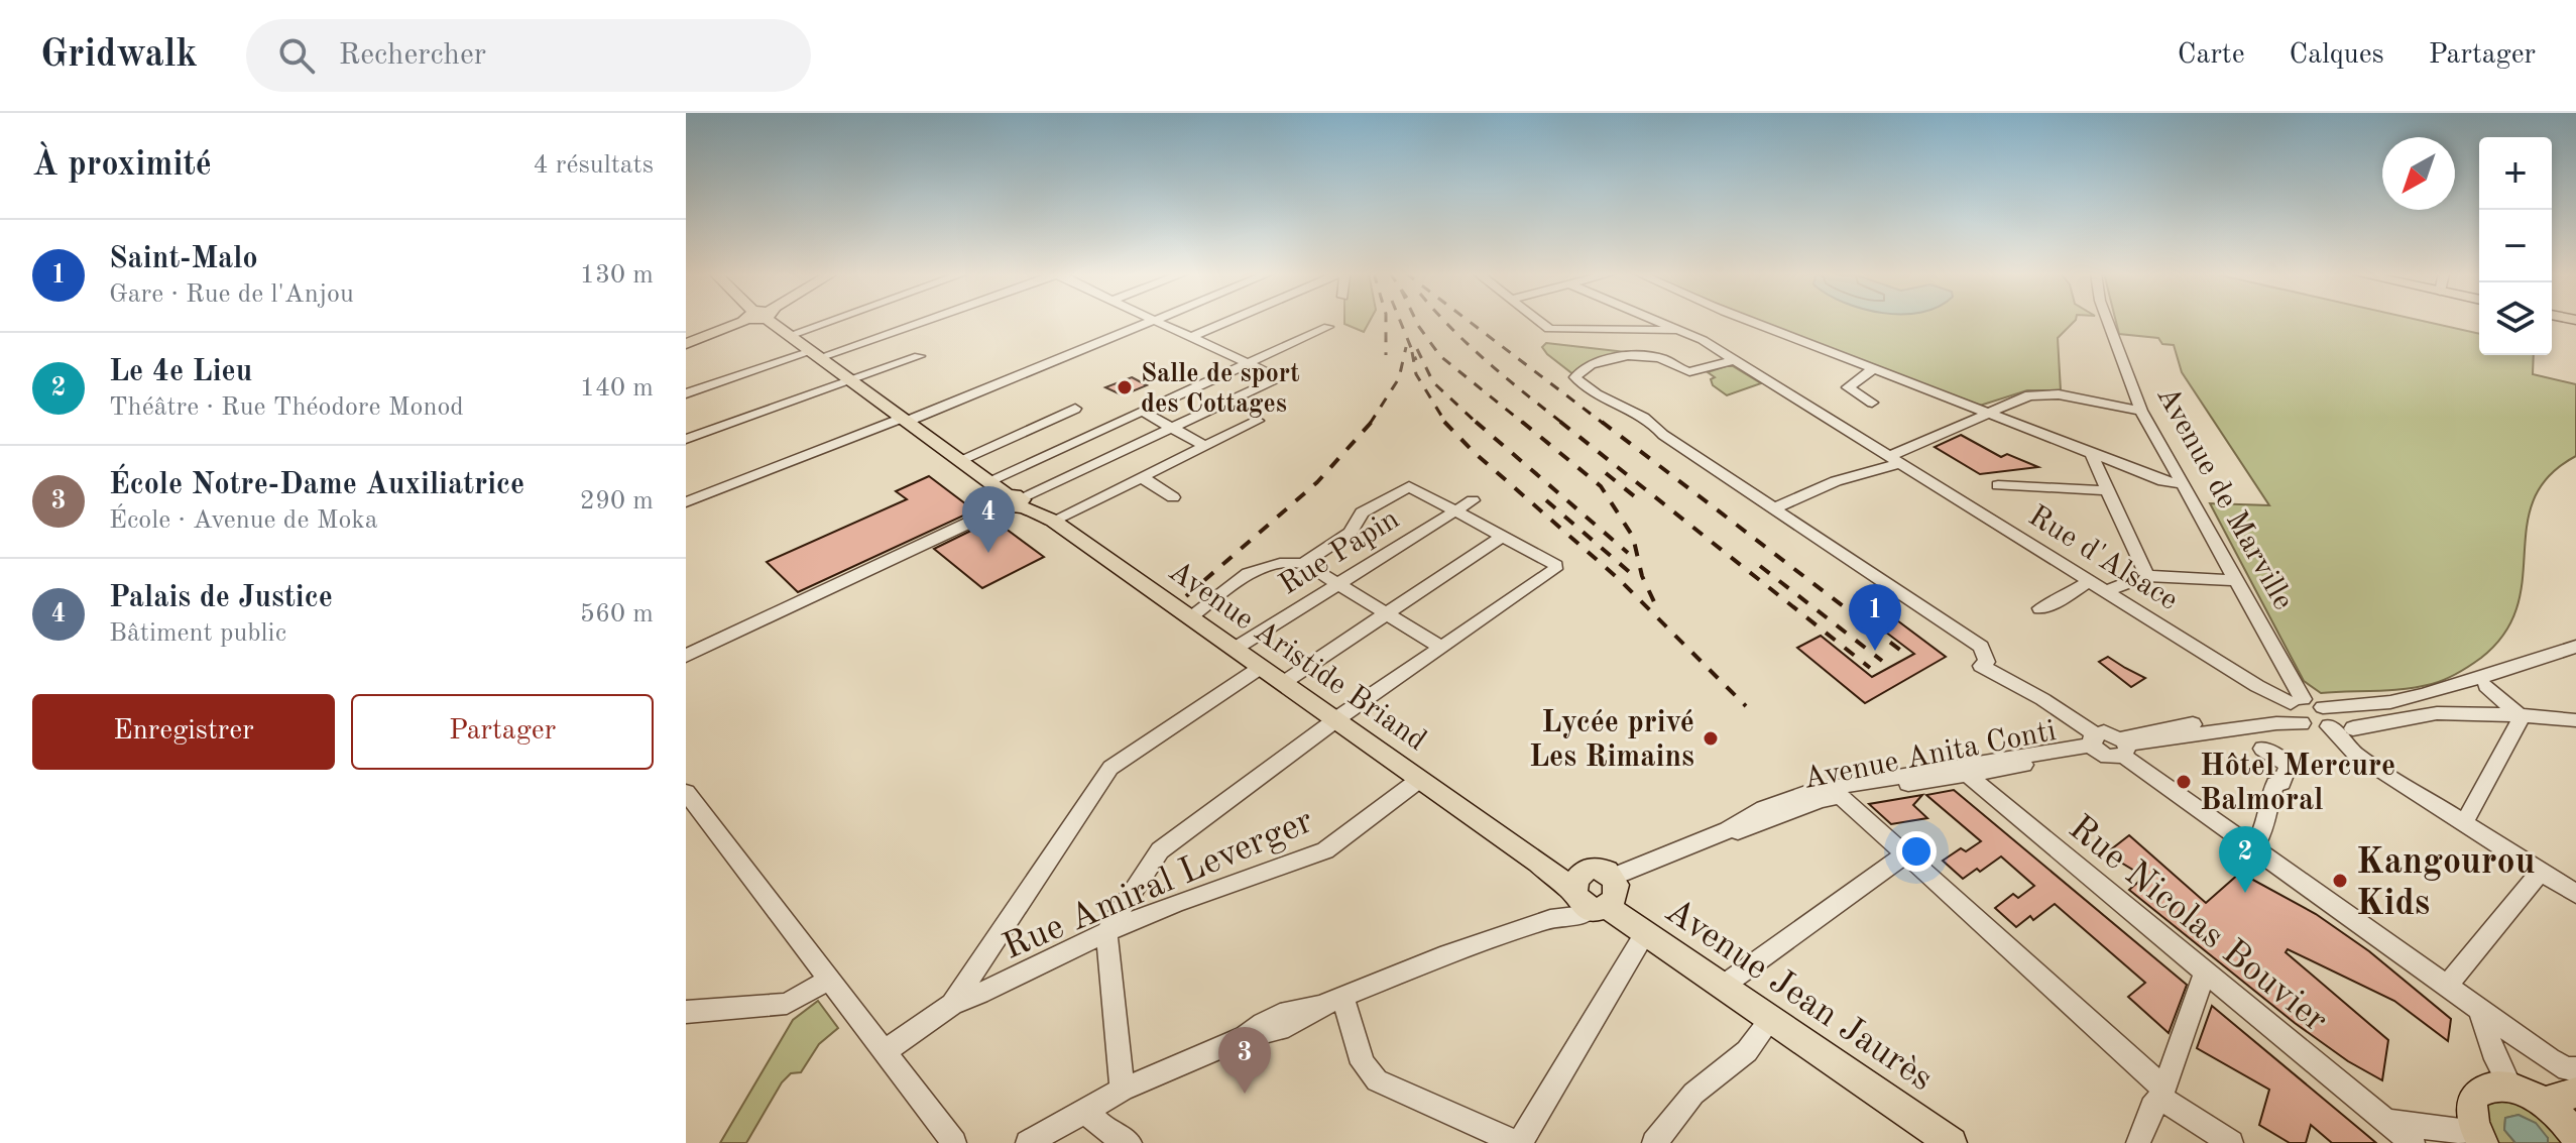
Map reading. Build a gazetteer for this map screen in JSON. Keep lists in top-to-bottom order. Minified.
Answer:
{"streets":{"main road":["Avenue Aristide Briand","Avenue Jean Jaurès"],"street":["Avenue de Marville","Rue Papin","Rue d'Alsace","Avenue Anita Conti","Rue Amiral Leverger","Rue Nicolas Bouvier"]},"crossings":[["Avenue de Marville","Rue d'Alsace"],["Rue Papin","Avenue Aristide Briand"],["Avenue Aristide Briand","Rue Amiral Leverger"],["Avenue Aristide Briand","Avenue Jean Jaurès"],["Avenue Anita Conti","Rue Nicolas Bouvier"]],"places":["Salle de sport des Cottages","Lycée privé Les Rimains","Hôtel Mercure Balmoral","Kangourou Kids"],"north":"bottom left","page":{"header":"Gridwalk","search":"Rechercher","nav":["Carte","Calques","Partager"],"heading":["À proximité","4 résultats"],"map_buttons":["+","−"],"list":[{"mark":"1","name":"Saint-Malo","note":"Gare · Rue de l'Anjou","value":"130 m"},{"mark":"2","name":"Le 4e Lieu","note":"Théâtre · Rue Théodore Monod","value":"140 m"},{"mark":"3","name":"École Notre-Dame Auxiliatrice","note":"École · Avenue de Moka","value":"290 m"},{"mark":"4","name":"Palais de Justice","note":"Bâtiment public","value":"560 m"}],"pins":["4","1","2","3"],"buttons":["Enregistrer","Partager"]}}
